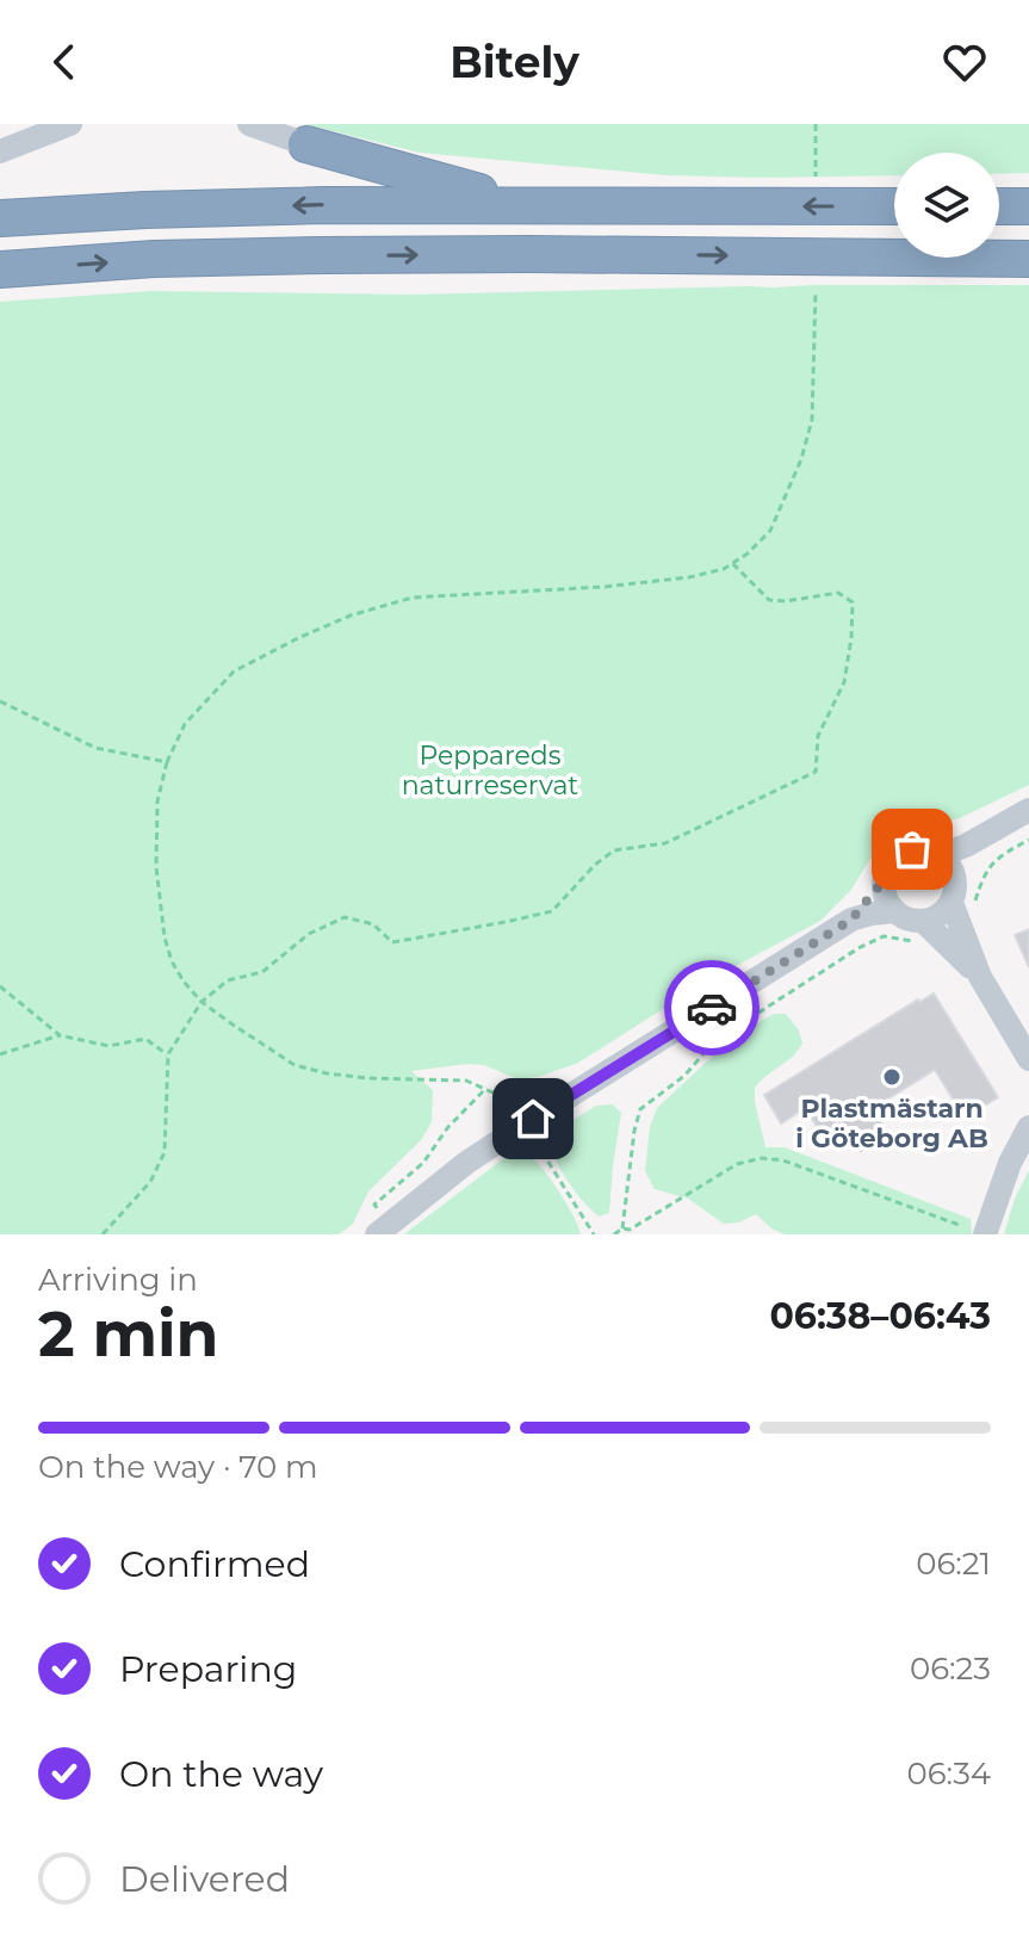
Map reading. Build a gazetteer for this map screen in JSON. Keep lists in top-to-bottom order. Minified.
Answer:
{"parks":["Peppareds naturreservat"],"places":["Plastmästarn i Göteborg AB"],"page":{"header":"Bitely","heading":["2 min","Arriving in","06:38–06:43"],"bar":"On the way · 70 m","list":[["Confirmed","06:21"],["Preparing","06:23"],["On the way","06:34"],"Delivered"]}}
